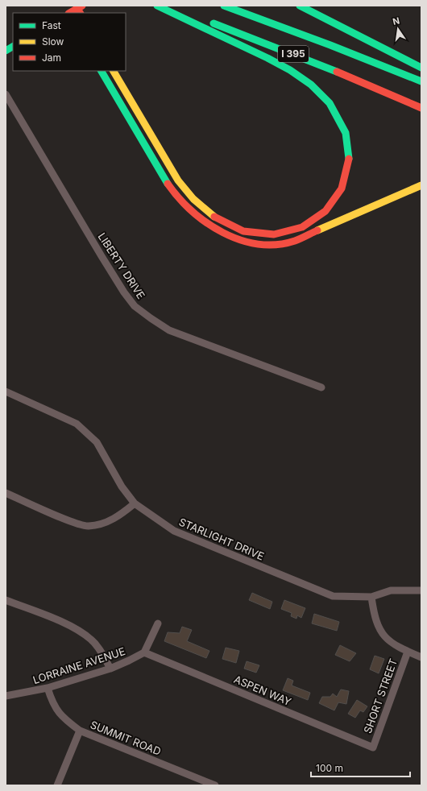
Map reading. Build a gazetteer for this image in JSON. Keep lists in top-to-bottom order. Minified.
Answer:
{"streets":{"main road":["I 395"],"street":["LIBERTY DRIVE","STARLIGHT DRIVE","LORRAINE AVENUE","ASPEN WAY","SHORT STREET","SUMMIT ROAD"]},"crossings":[["LORRAINE AVENUE","ASPEN WAY"],["LORRAINE AVENUE","SUMMIT ROAD"],["ASPEN WAY","SHORT STREET"]],"legend":["Fast","Slow","Jam"],"scale_bar":"100 m","north":"top"}
